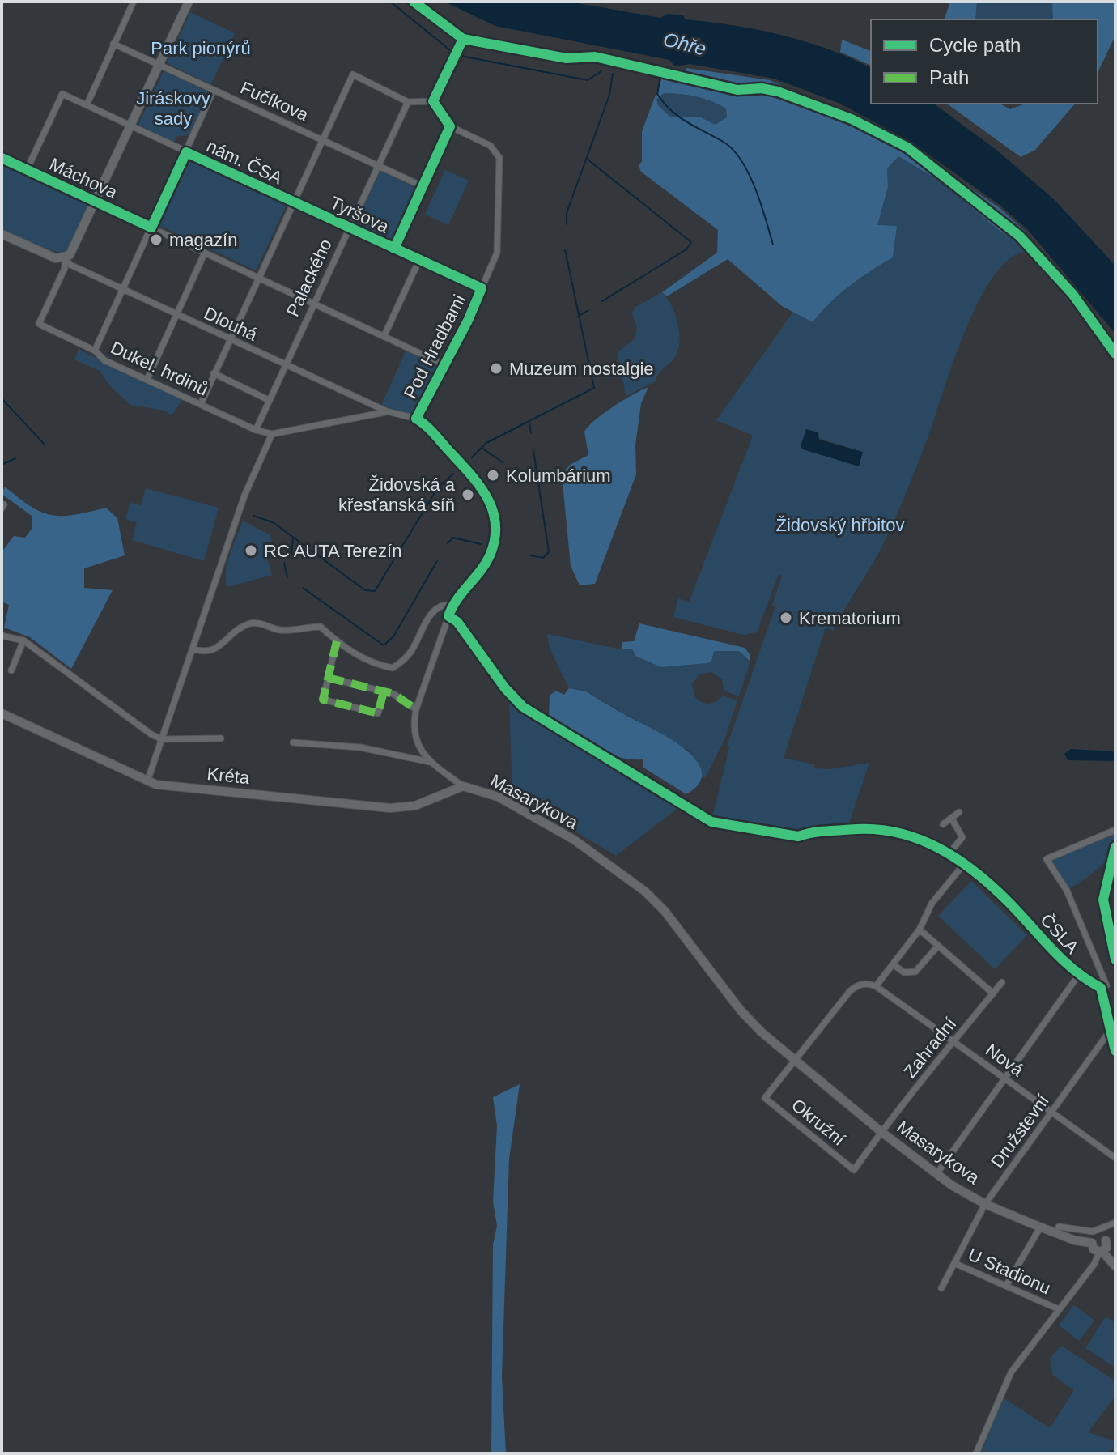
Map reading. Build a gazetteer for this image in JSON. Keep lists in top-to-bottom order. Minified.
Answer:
{"streets":{"street":["Fučíkova","nám. ČSA","Máchova","Tyršova","Palackého","Dlouhá","Pod Hradbami","Dukel. hrdinů","Kréta","Masarykova","ČSLA","Zahradní","Nová","Okružní","Družstevní","U Stadionu"]},"crossings":[["Fučíkova","Palackého"],["nám. ČSA","Máchova"],["nám. ČSA","Tyršova"],["nám. ČSA","Dlouhá"],["nám. ČSA","Dukel. hrdinů"],["Tyršova","Palackého"],["Tyršova","Pod Hradbami"],["Palackého","Dlouhá"],["Palackého","Dukel. hrdinů"],["Dlouhá","Dukel. hrdinů"],["Kréta","Masarykova"],["Masarykova","Zahradní"],["Masarykova","Okružní"],["Masarykova","Družstevní"],["Masarykova","U Stadionu"],["Zahradní","Nová"],["Zahradní","Okružní"],["Nová","Družstevní"],["Družstevní","U Stadionu"]],"water":["Ohře"],"parks":["Park pionýrů","Jiráskovy sady","Židovský hřbitov"],"places":["magazín","Muzeum nostalgie","Kolumbárium","Židovská a křesťanská síň","RC AUTA Terezín","Krematorium"],"legend":["Cycle path","Path"]}
